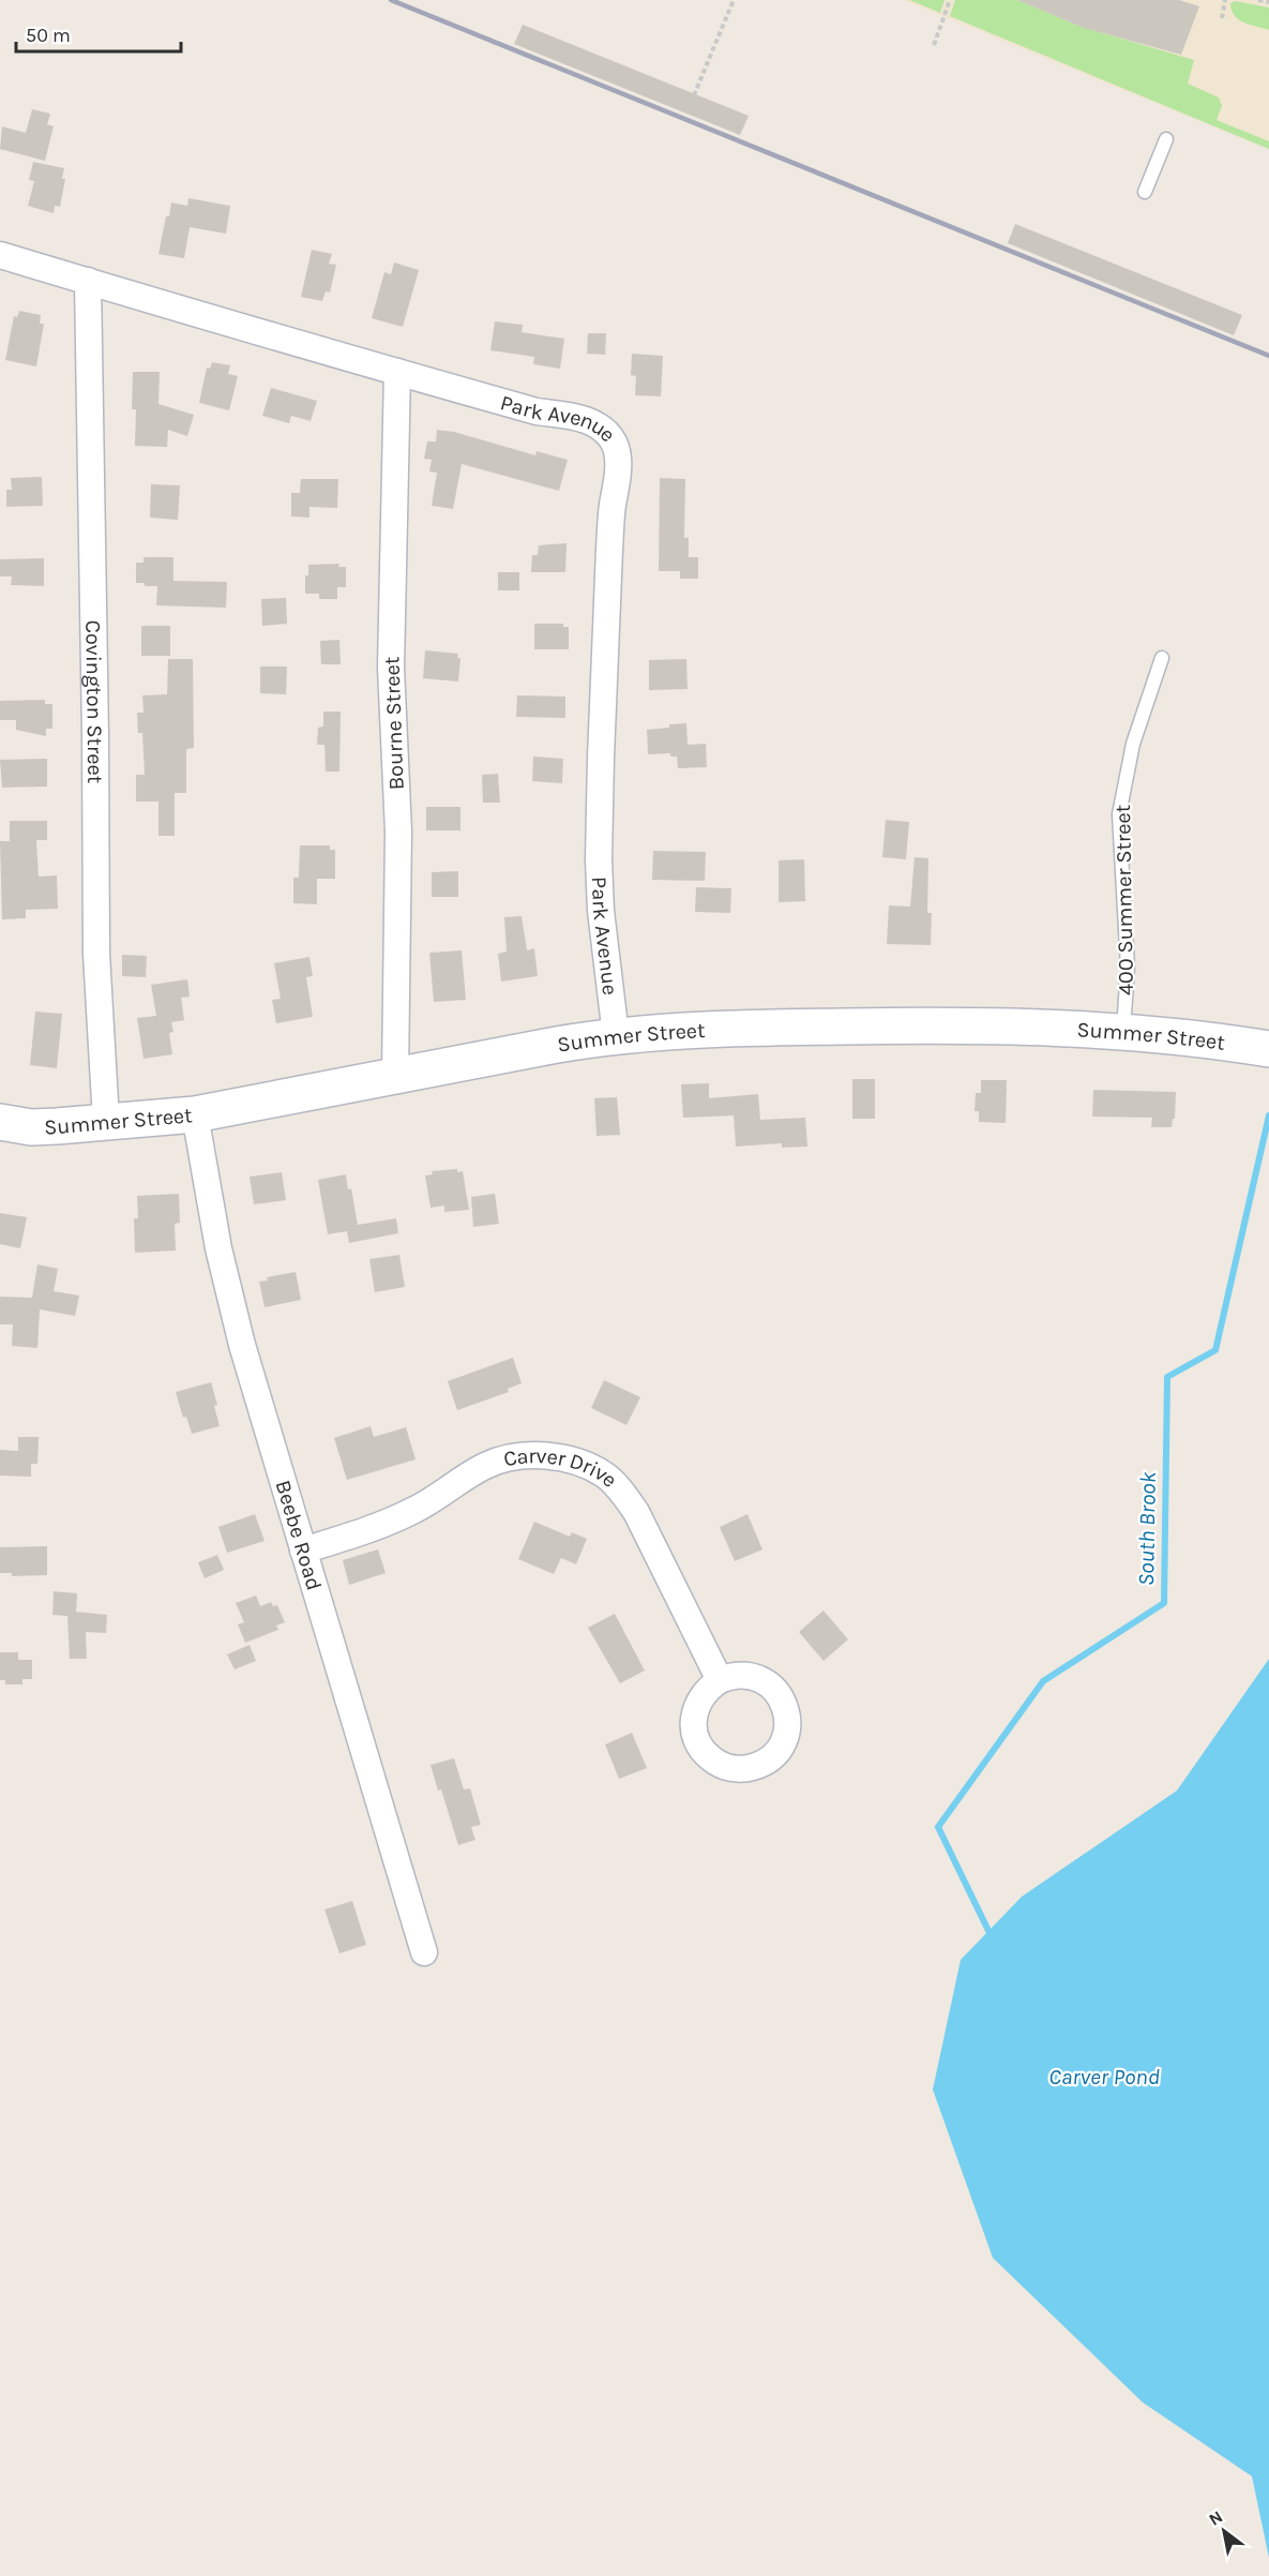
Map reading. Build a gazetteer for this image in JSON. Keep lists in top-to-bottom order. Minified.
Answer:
{"streets":{"main road":["Summer Street"],"street":["Park Avenue","Covington Street","Bourne Street","Carver Drive","Beebe Road"],"lane":["400 Summer Street"]},"crossings":[["Park Avenue","Covington Street"],["Park Avenue","Bourne Street"],["Park Avenue","Summer Street"],["Covington Street","Summer Street"],["Bourne Street","Summer Street"],["400 Summer Street","Summer Street"],["Summer Street","Beebe Road"],["Carver Drive","Beebe Road"]],"water":["South Brook","Carver Pond"],"scale_bar":"50 m","north":"top left"}
